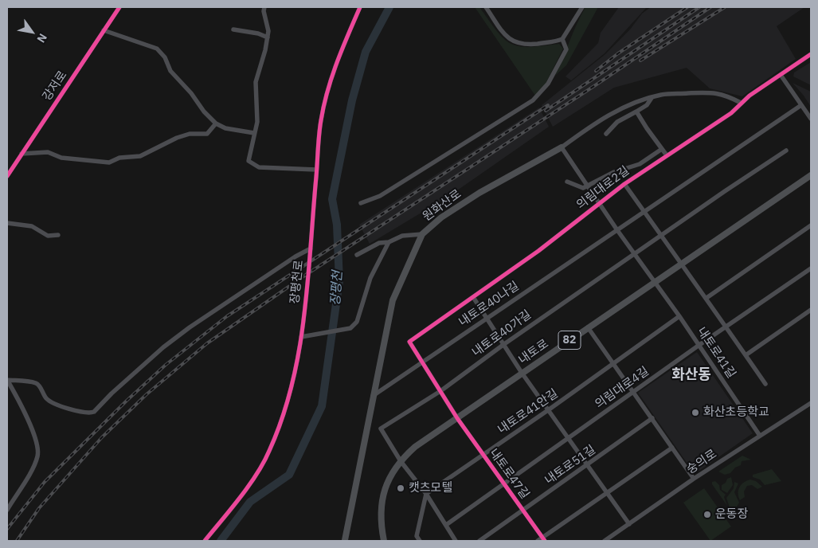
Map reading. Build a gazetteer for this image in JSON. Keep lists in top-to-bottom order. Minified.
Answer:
{"streets":{"main road":["원화산로","82","내토로"],"street":["강저로","의림대로2길","장평천로","내토로40나길","내토로40가길","내토로41길","의림대로4길","내토로41안길","숭의로","내토로51길","내토로47길"]},"crossings":[["의림대로2길","원화산로"],["의림대로2길","내토로41길"],["의림대로2길","내토로47길"],["원화산로","내토로40나길"],["원화산로","내토로41길"],["내토로40나길","내토로41길"],["내토로40나길","내토로47길"],["내토로40가길","내토로"],["내토로40가길","내토로41길"],["내토로40가길","내토로47길"],["내토로","내토로41길"],["내토로","내토로47길"],["내토로41길","의림대로4길"],["내토로41길","내토로41안길"],["내토로41길","숭의로"],["의림대로4길","내토로47길"],["내토로41안길","내토로47길"],["내토로51길","내토로47길"]],"districts":["화산동"],"water":["장평천"],"places":["화산초등학교","캣츠모텔","운동장"],"north":"bottom right"}
